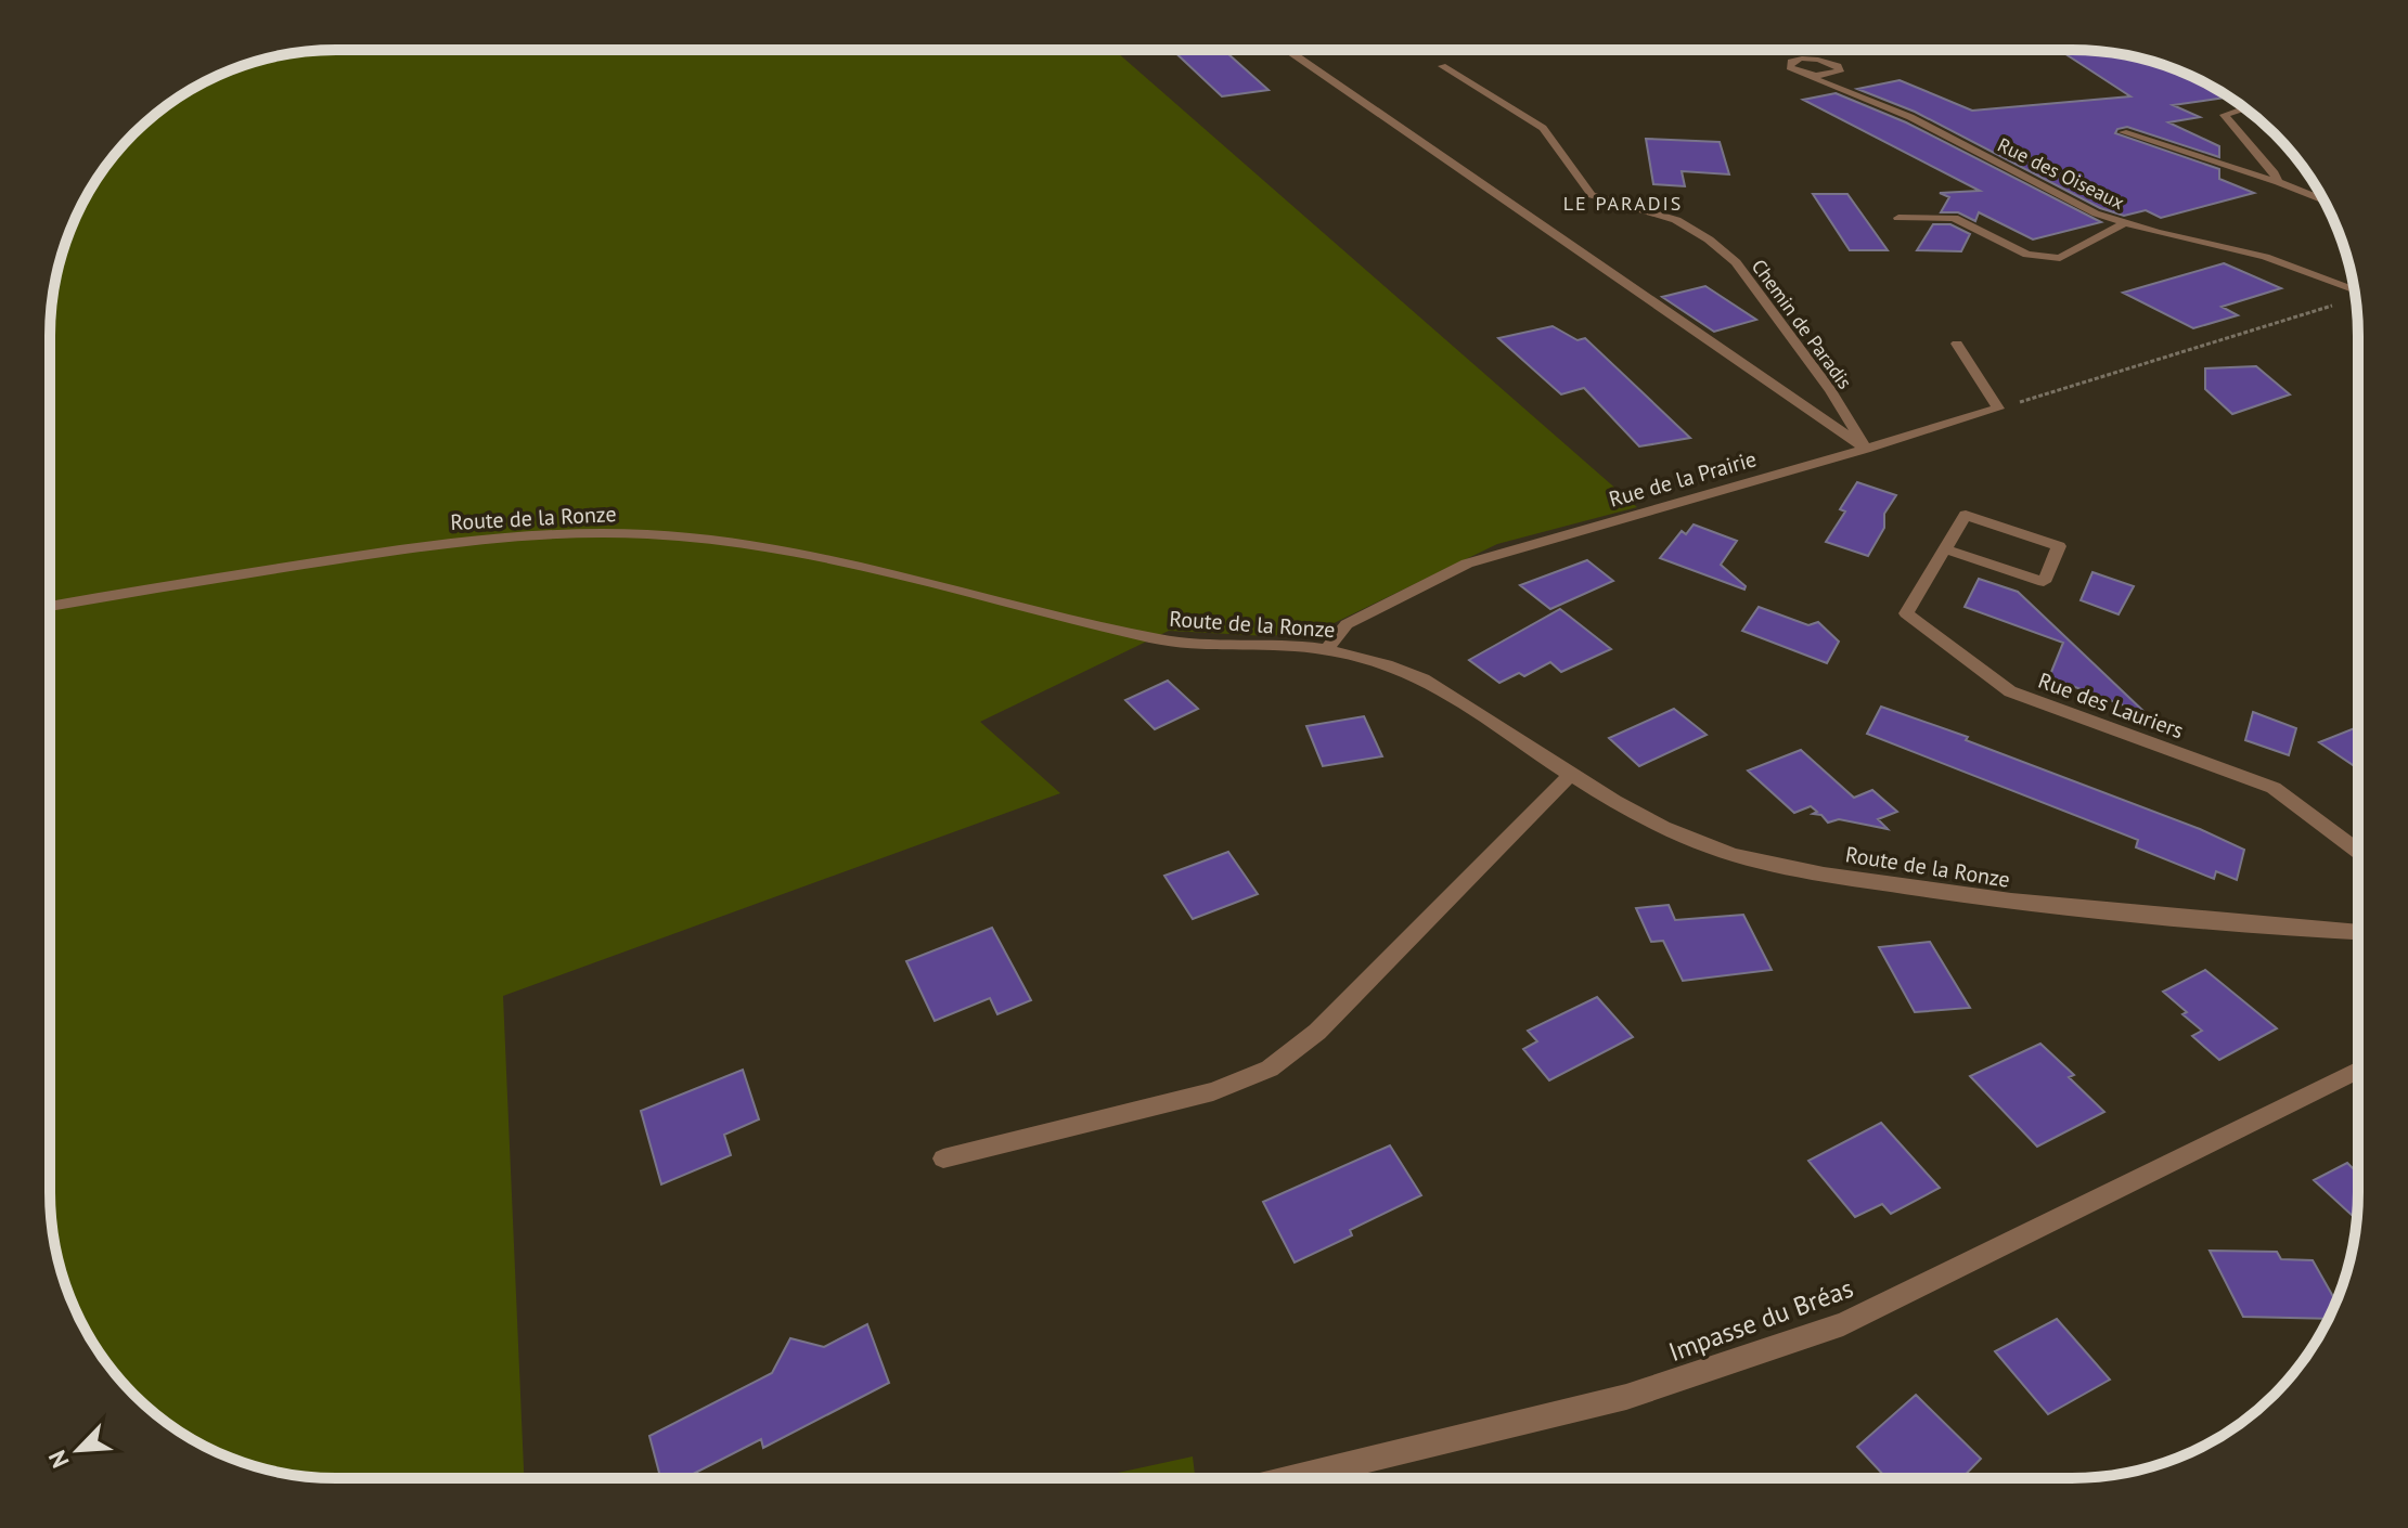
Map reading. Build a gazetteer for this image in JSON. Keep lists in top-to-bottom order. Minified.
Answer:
{"streets":{"street":["Rue des Oiseaux","Chemin de Paradis","Rue de la Prairie","Route de la Ronze","Rue des Lauriers","Impasse du Bréas"]},"crossings":[["Chemin de Paradis","Rue de la Prairie"],["Rue de la Prairie","Route de la Ronze"]],"districts":["LE PARADIS"],"north":"bottom left"}
